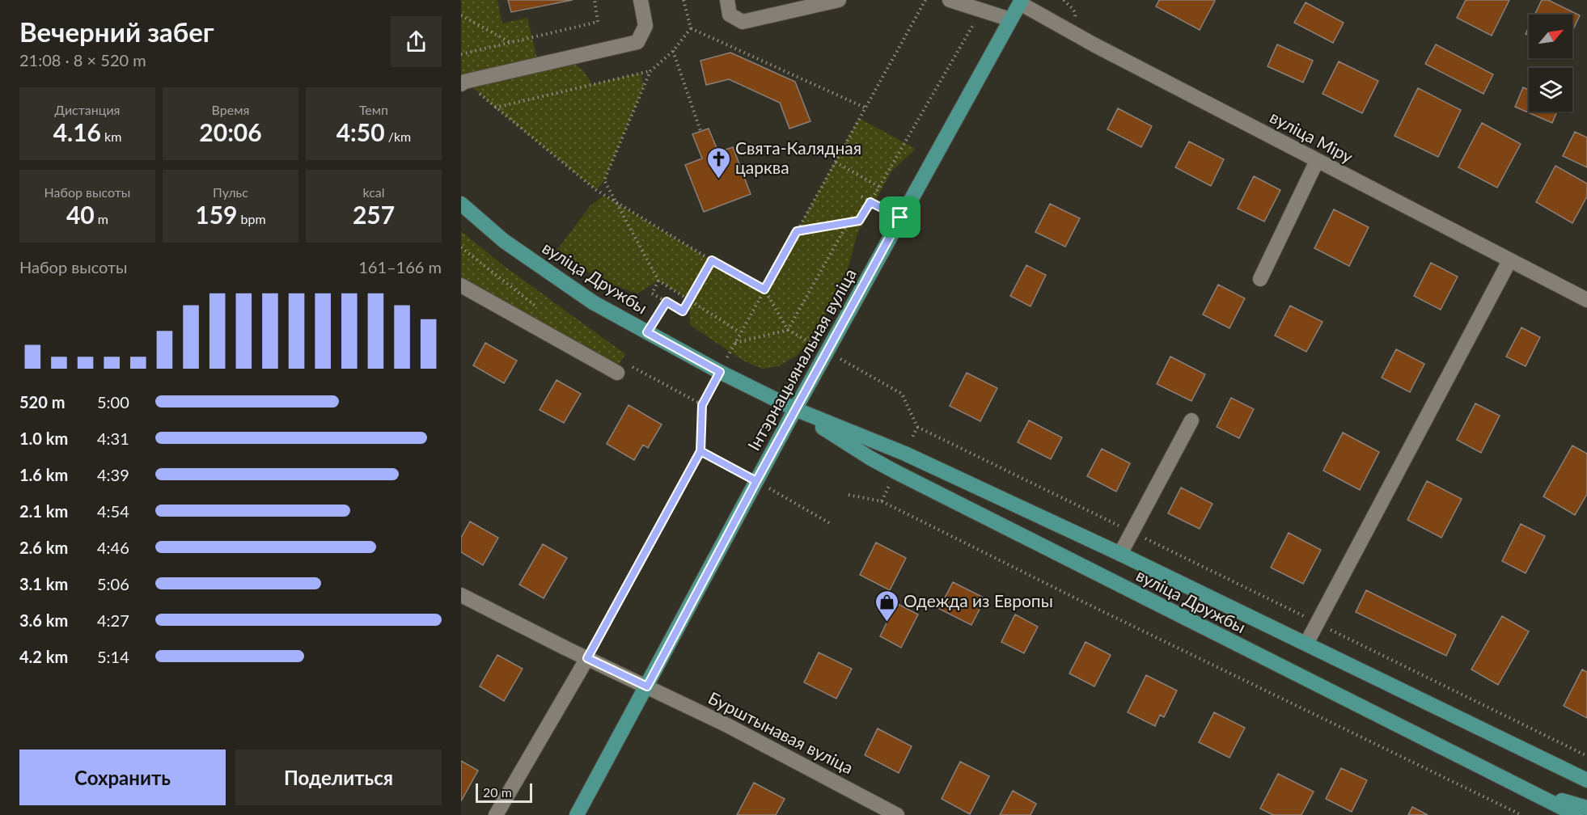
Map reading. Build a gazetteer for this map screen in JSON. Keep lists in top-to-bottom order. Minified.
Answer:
{"streets":{"main road":["вуліца Дружбы","Інтэрнацыянальная вуліца"],"street":["вуліца Міру","Бурштынавая вуліца"]},"crossings":[["вуліца Міру","Інтэрнацыянальная вуліца"],["вуліца Дружбы","Інтэрнацыянальная вуліца"],["Інтэрнацыянальная вуліца","Бурштынавая вуліца"]],"places":{"church":["Свята-Калядная царква"],"shop":["Одежда из Европы"]},"scale_bar":"20 m","north":"top right","page":{"heading":["Вечерний забег","21:08 · 8 × 520 m"],"stats":[["Дистанция","4.16 km"],["Время","20:06"],["Темп","4:50 /km"],["Набор высоты","40 m"],["Пульс","159 bpm"],["kcal","257"]],"chart":["Набор высоты","161–166 m"],"list":[{"name":"520 m","note":"5:00"},{"name":"1.0 km","note":"4:31"},{"name":"1.6 km","note":"4:39"},{"name":"2.1 km","note":"4:54"},{"name":"2.6 km","note":"4:46"},{"name":"3.1 km","note":"5:06"},{"name":"3.6 km","note":"4:27"},{"name":"4.2 km","note":"5:14"}],"buttons":["Сохранить","Поделиться"],"scale":"20 m"}}
